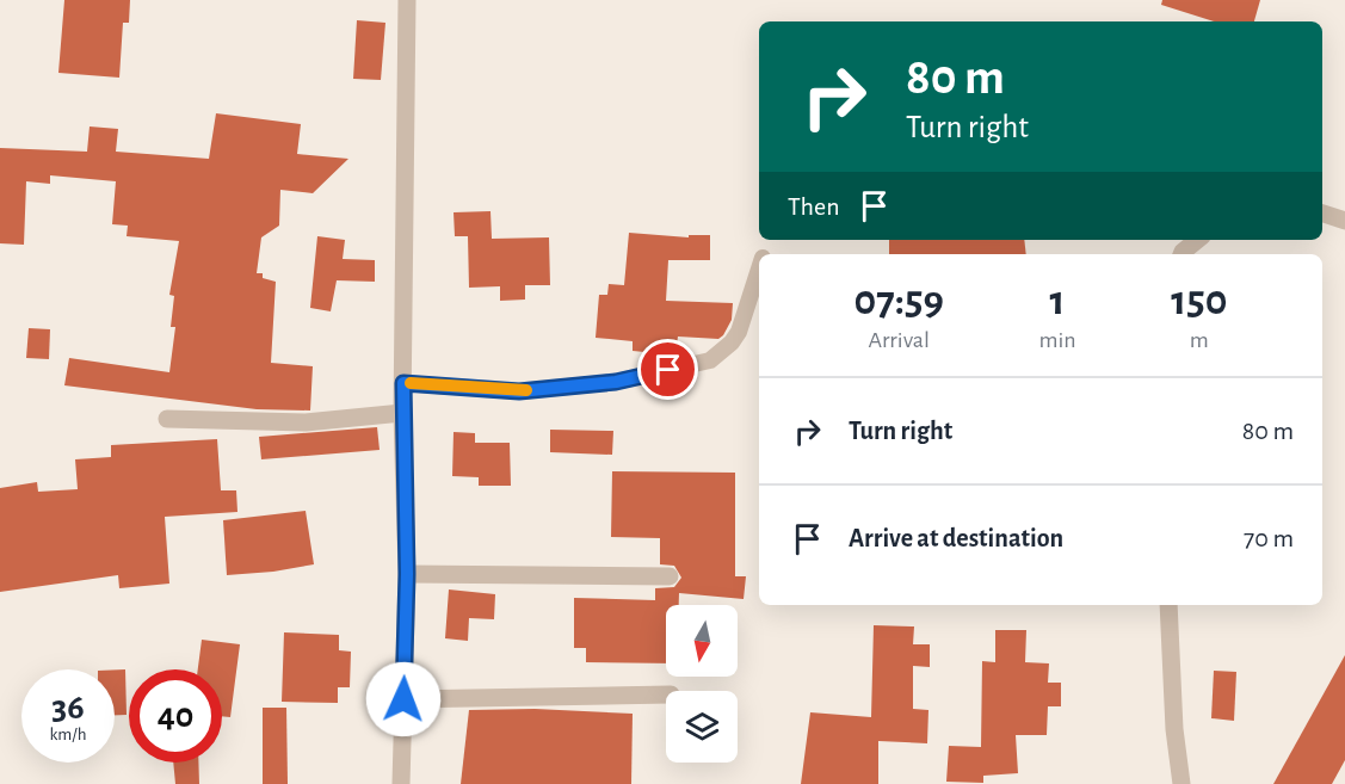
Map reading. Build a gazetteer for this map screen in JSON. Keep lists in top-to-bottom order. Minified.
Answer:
{"north":"bottom","page":{"turn":["80 m","Turn right"],"then":"Then","eta":["07:59","Arrival","1","min","150","m"],"list":[{"name":"Turn right","value":"80 m"},{"name":"Arrive at destination","value":"70 m"}],"speed":"36 km/h","limit":"40"}}
